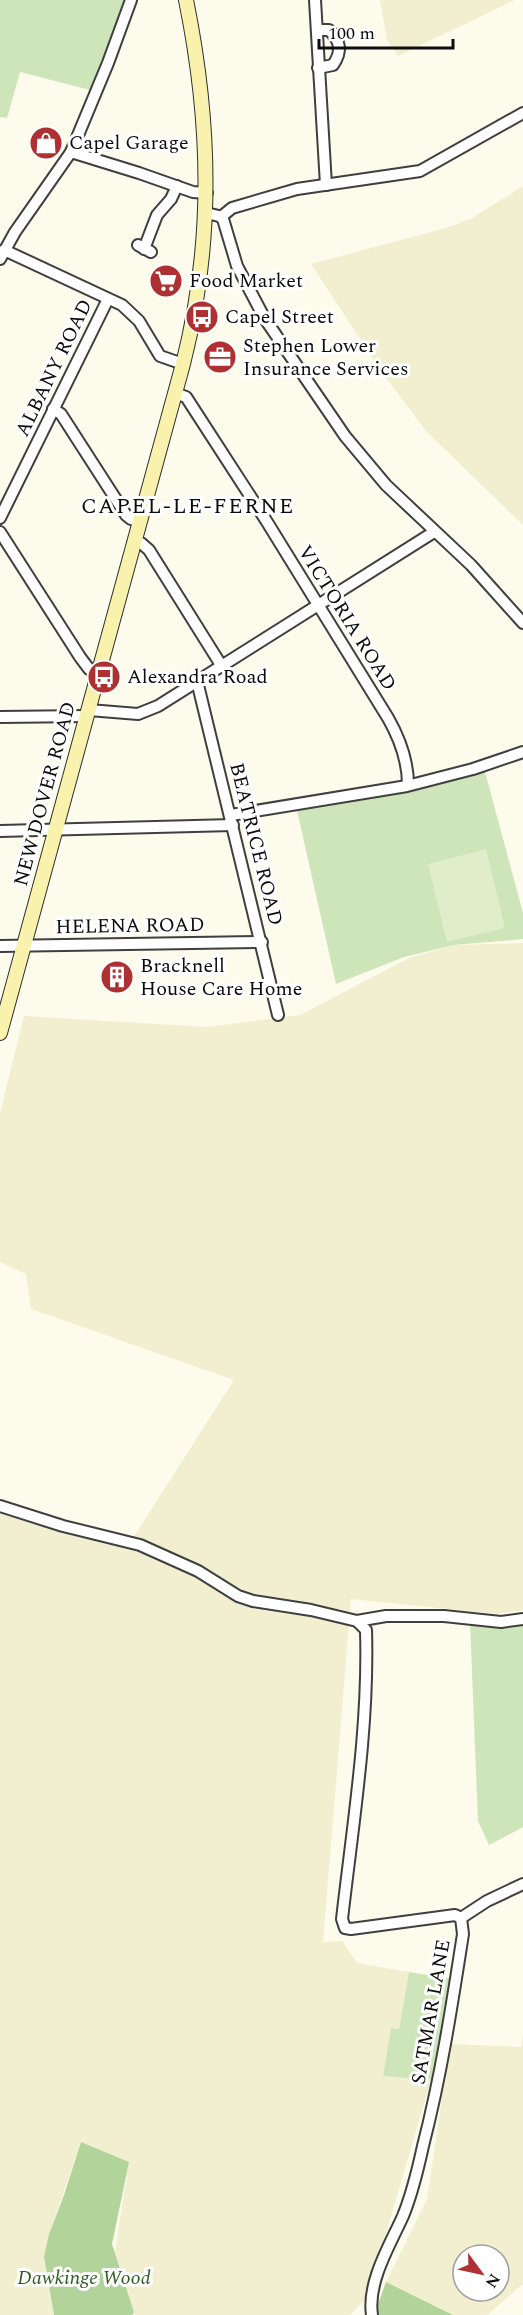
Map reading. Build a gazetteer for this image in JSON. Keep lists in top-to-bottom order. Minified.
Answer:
{"streets":{"main road":["NEW DOVER ROAD"],"street":["ALBANY ROAD","VICTORIA ROAD","BEATRICE ROAD","HELENA ROAD","SATMAR LANE"]},"crossings":[["VICTORIA ROAD","NEW DOVER ROAD"],["NEW DOVER ROAD","HELENA ROAD"],["BEATRICE ROAD","HELENA ROAD"]],"districts":["CAPEL-LE-FERNE"],"parks":["Dawkinge Wood"],"places":{"shop":["Capel Garage"],"supermarket":["Food Market"],"bus stop":["Capel Street","Alexandra Road"],"office":["Stephen Lower Insurance Services"],"building":["Bracknell House Care Home"]},"scale_bar":"100 m","north":"bottom right"}
